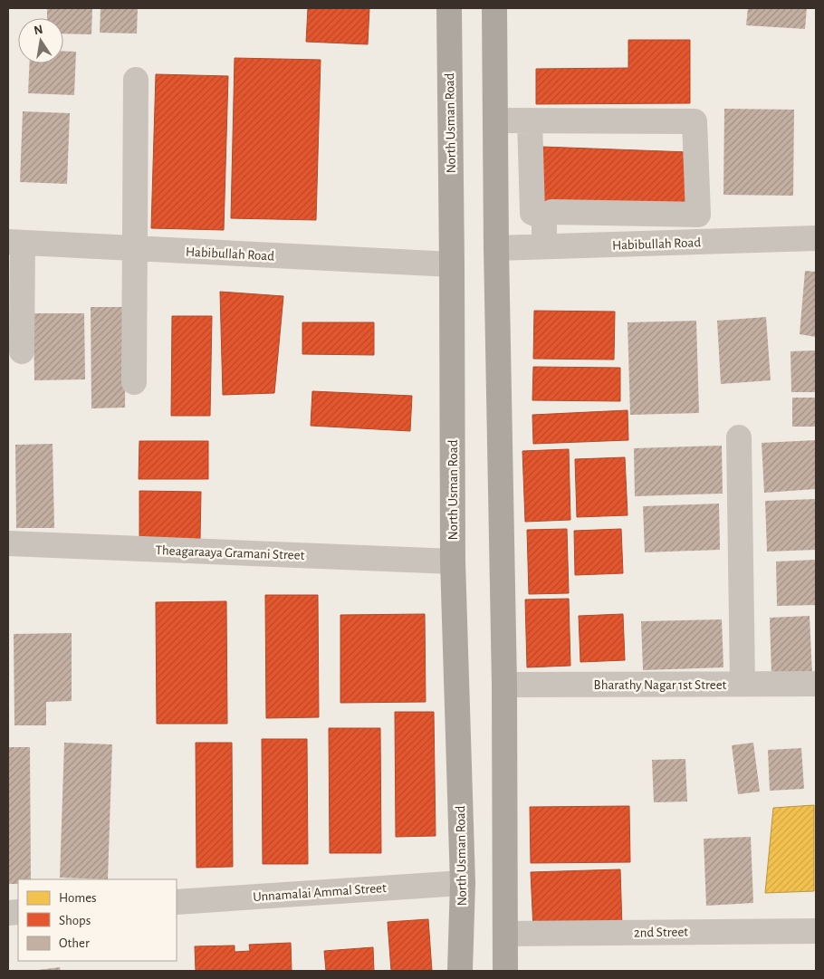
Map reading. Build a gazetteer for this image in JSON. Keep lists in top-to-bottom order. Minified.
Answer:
{"streets":{"main road":["North Usman Road"],"street":["Habibullah Road","Theagaraaya Gramani Street","Bharathy Nagar 1st Street","Unnamalai Ammal Street","2nd Street"]},"crossings":[["North Usman Road","Habibullah Road"],["North Usman Road","Theagaraaya Gramani Street"],["North Usman Road","Unnamalai Ammal Street"]],"legend":["Homes","Shops","Other"],"north":"top"}
